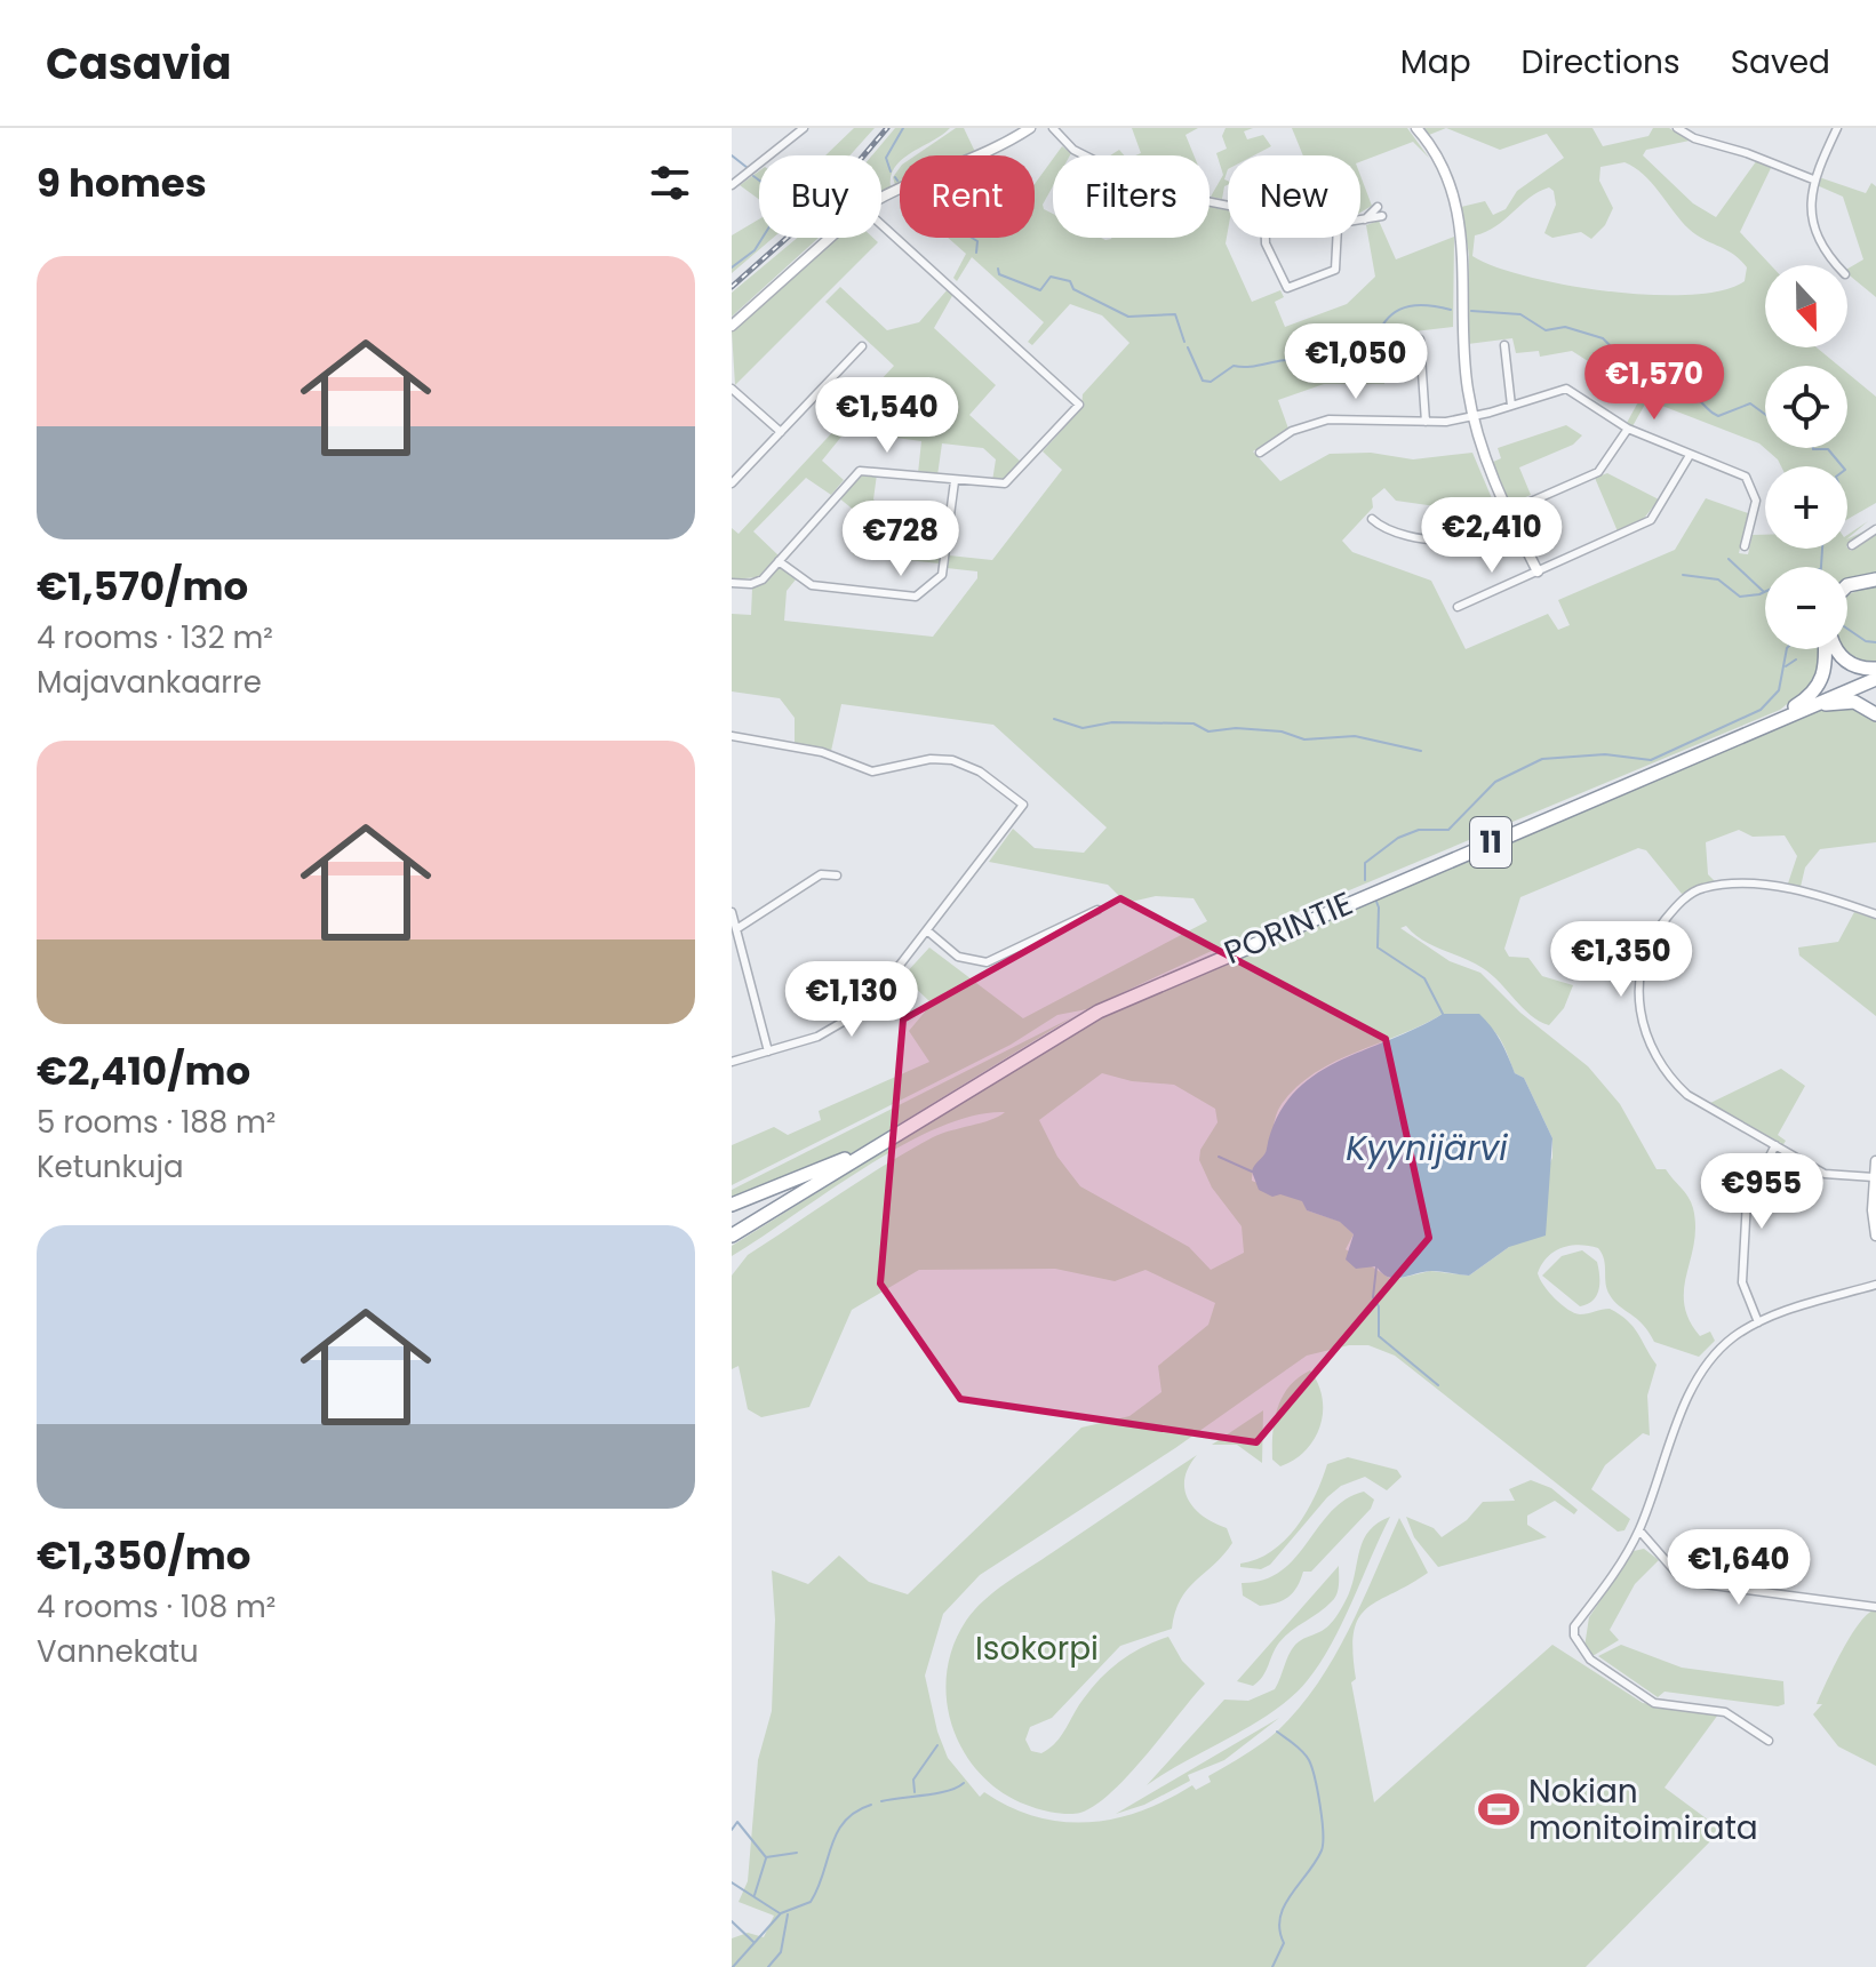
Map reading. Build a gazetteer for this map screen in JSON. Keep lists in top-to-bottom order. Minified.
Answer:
{"streets":{"highway":["11","PORINTIE"]},"water":["Kyynijärvi"],"parks":["Isokorpi"],"places":{"sports":["Nokian monitoimirata"]},"north":"bottom","page":{"header":"Casavia","nav":["Map","Directions","Saved"],"heading":"9 homes","chip":["Buy","Rent","Filters","New"],"list":[{"name":"€1,570/mo","note":"4 rooms · 132 m² · Majavankaarre"},{"name":"€2,410/mo","note":"5 rooms · 188 m² · Ketunkuja"},{"name":"€1,350/mo","note":"4 rooms · 108 m² · Vannekatu"}],"map_buttons":["+","−"],"price":["€1,050","€1,570","€1,540","€2,410","€728","€1,350","€1,130","€955","€1,640"]}}
